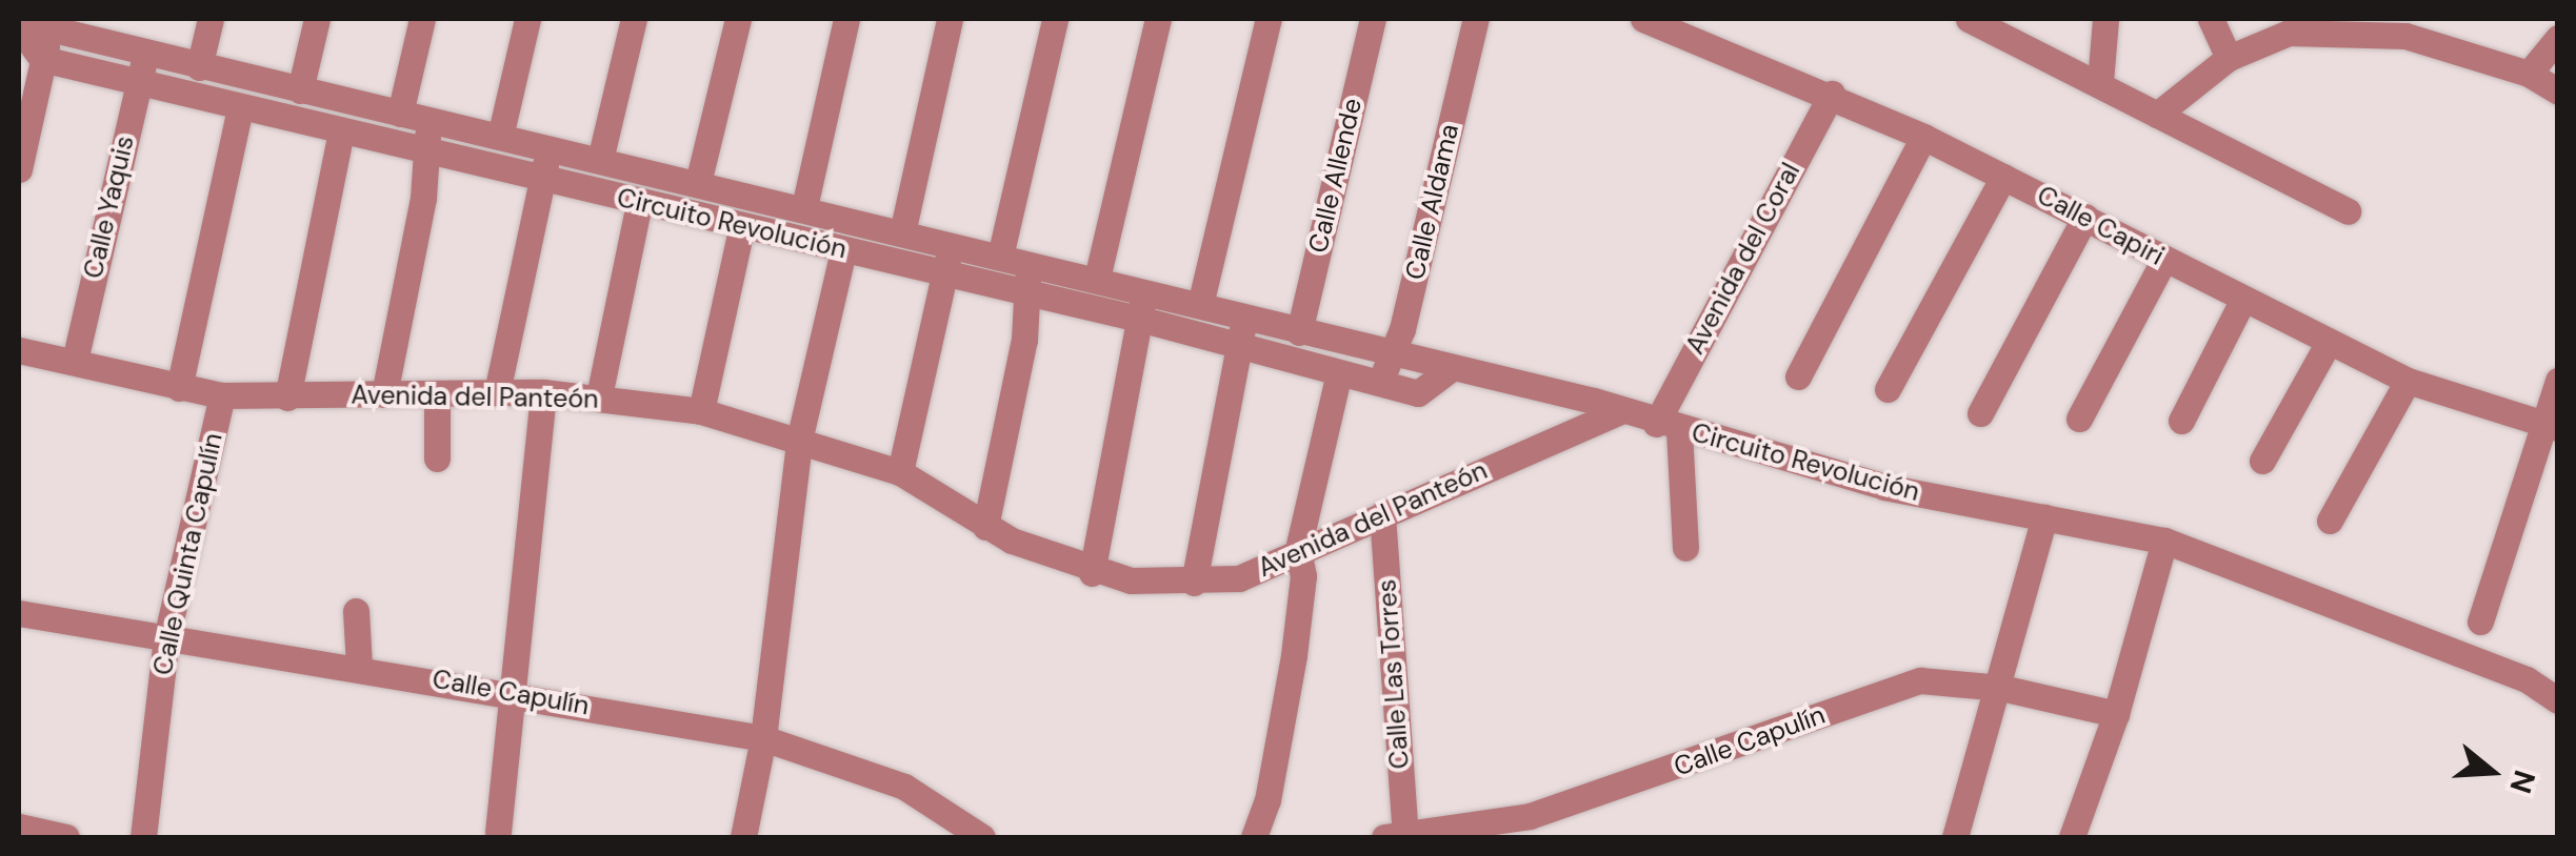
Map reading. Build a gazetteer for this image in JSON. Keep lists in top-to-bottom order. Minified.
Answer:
{"streets":{"street":["Calle Allende","Calle Aldama","Calle Yaquis","Circuito Revolución","Calle Capiri","Avenida del Coral","Avenida del Panteón","Calle Quinta Capulín","Calle Las Torres","Calle Capulín"]},"crossings":[["Calle Allende","Circuito Revolución"],["Calle Aldama","Circuito Revolución"],["Calle Yaquis","Circuito Revolución"],["Calle Yaquis","Avenida del Panteón"],["Circuito Revolución","Avenida del Coral"],["Circuito Revolución","Avenida del Panteón"],["Calle Capiri","Avenida del Coral"],["Avenida del Panteón","Calle Quinta Capulín"],["Avenida del Panteón","Calle Las Torres"],["Calle Quinta Capulín","Calle Capulín"],["Calle Las Torres","Calle Capulín"]],"north":"right"}
